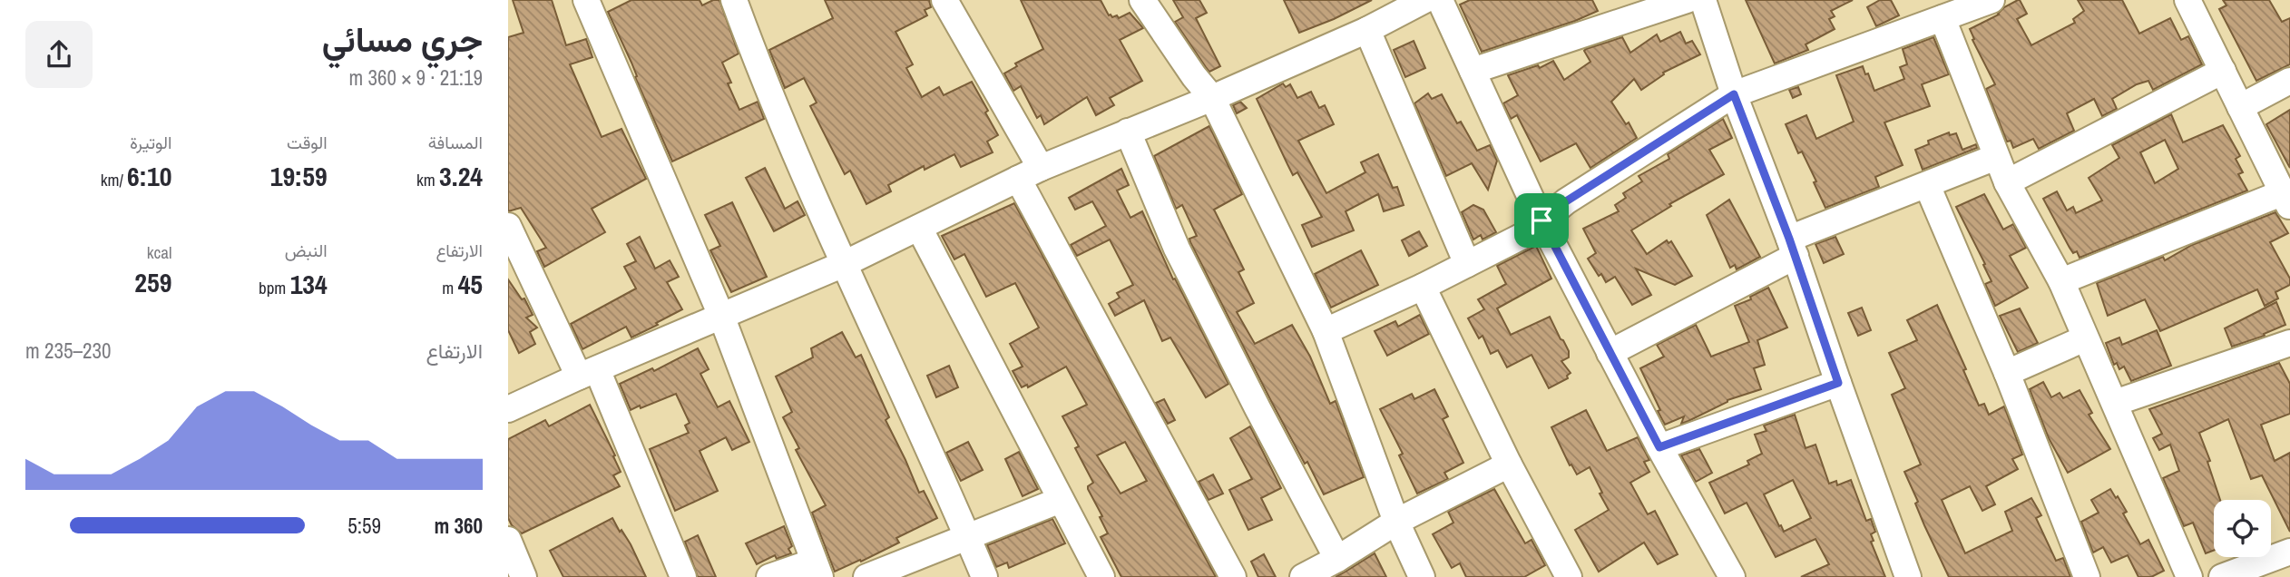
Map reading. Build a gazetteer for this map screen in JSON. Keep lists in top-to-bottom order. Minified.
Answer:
{"page":{"heading":["جري مسائي","21:19 · 9 × 360 m"],"stats":[["المسافة","3.24 km"],["الوقت","19:59"],["الوتيرة","6:10 /km"],["الارتفاع","45 m"],["النبض","134 bpm"],["kcal","259"]],"chart":["الارتفاع","230–235 m"],"list":[{"name":"360 m","note":"5:59"}]}}
